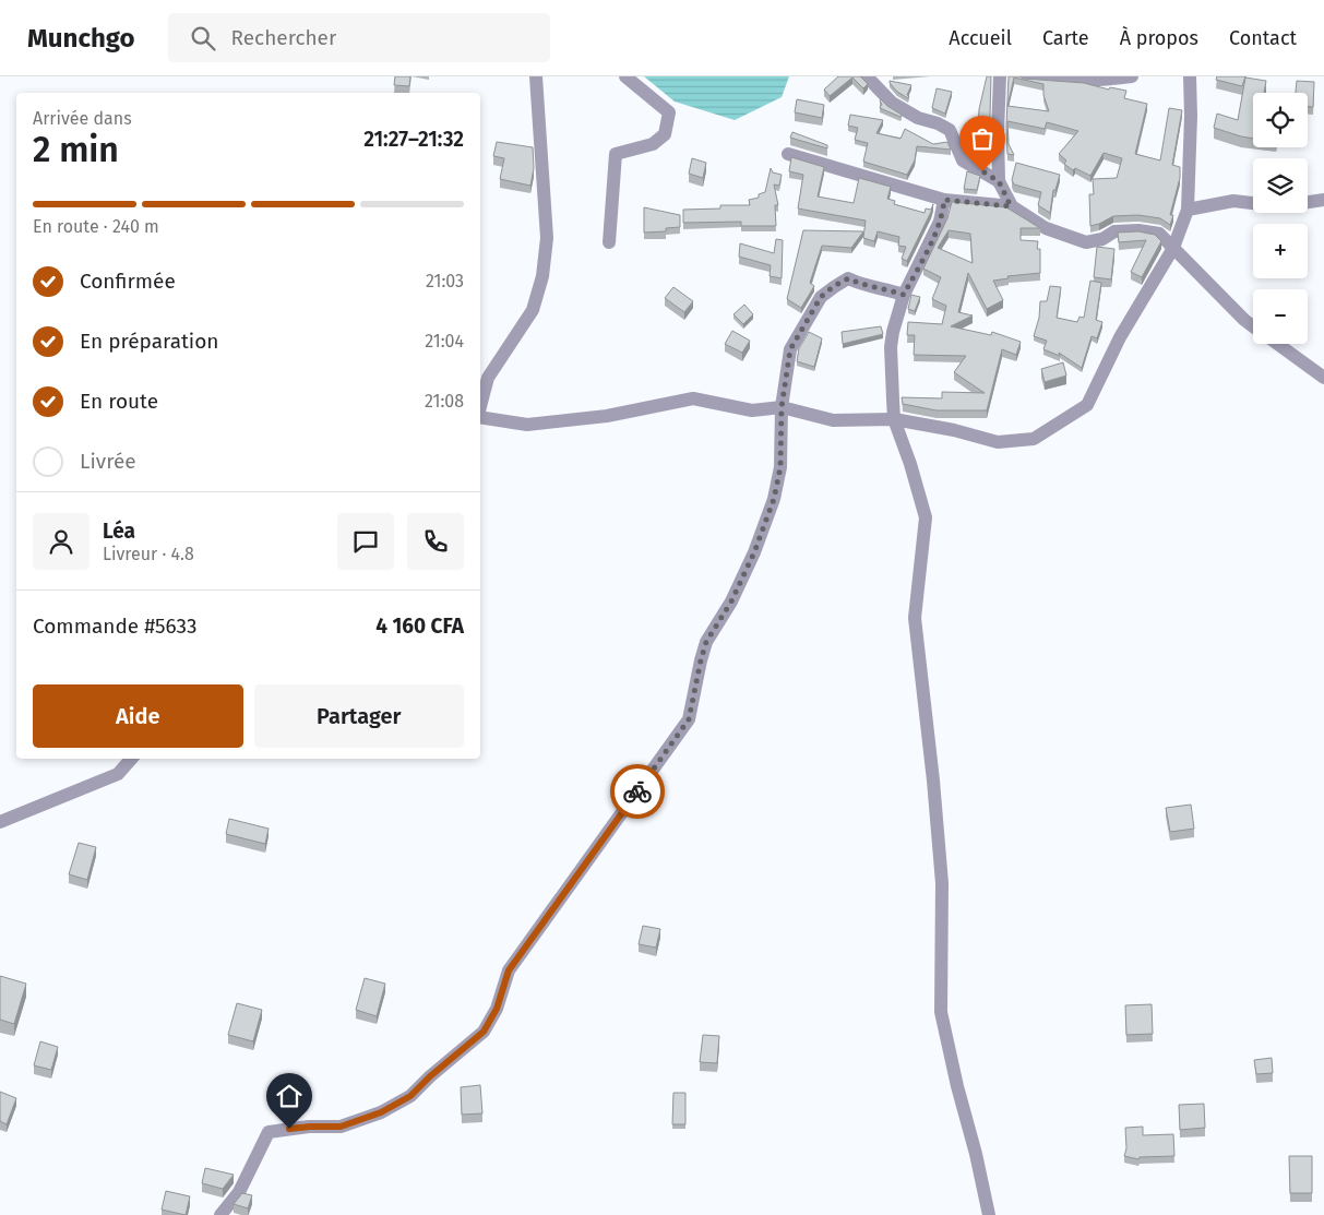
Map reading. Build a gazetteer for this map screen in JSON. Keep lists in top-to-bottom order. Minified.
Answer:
{"page":{"header":"Munchgo","search":"Rechercher","nav":["Accueil","Carte","À propos","Contact"],"map_buttons":["+","−"],"heading":["2 min","Arrivée dans","21:27–21:32"],"panel":["Léa","Livreur · 4.8","Commande #5633","4 160 CFA"],"bar":"En route · 240 m","list":[["Confirmée","21:03"],["En préparation","21:04"],["En route","21:08"],"Livrée"],"buttons":["Aide","Partager"]}}
